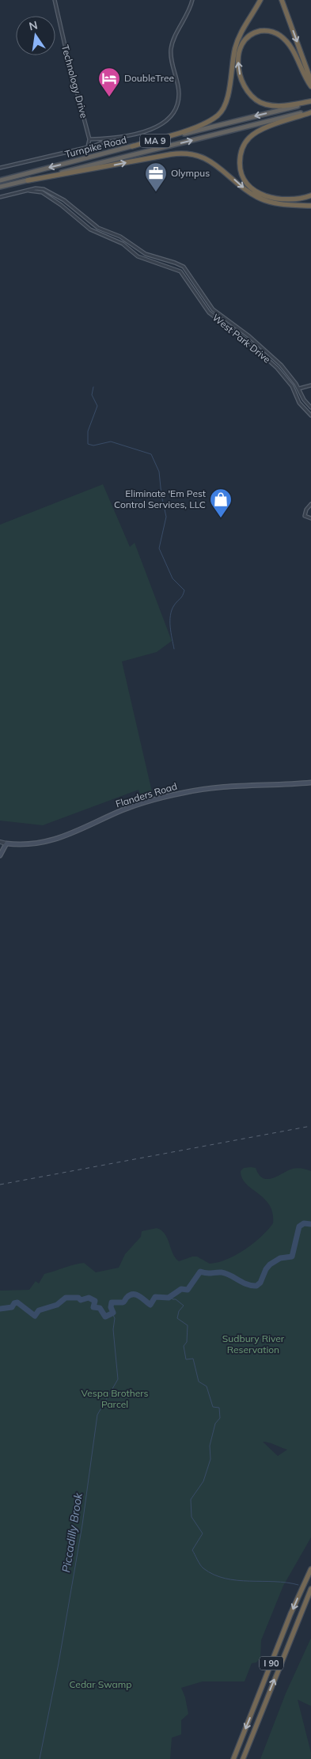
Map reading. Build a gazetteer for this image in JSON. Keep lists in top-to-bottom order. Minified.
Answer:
{"streets":{"highway":["MA 9","Turnpike Road","I 90"],"main road":["Flanders Road"],"street":["Technology Drive","West Park Drive"]},"water":["Piccadilly Brook"],"parks":["Sudbury River Reservation","Vespa Brothers Parcel","Cedar Swamp"],"places":{"hotel":["DoubleTree"],"office":["Olympus"],"shop":["Eliminate 'Em Pest Control Services, LLC"]},"north":"top"}
